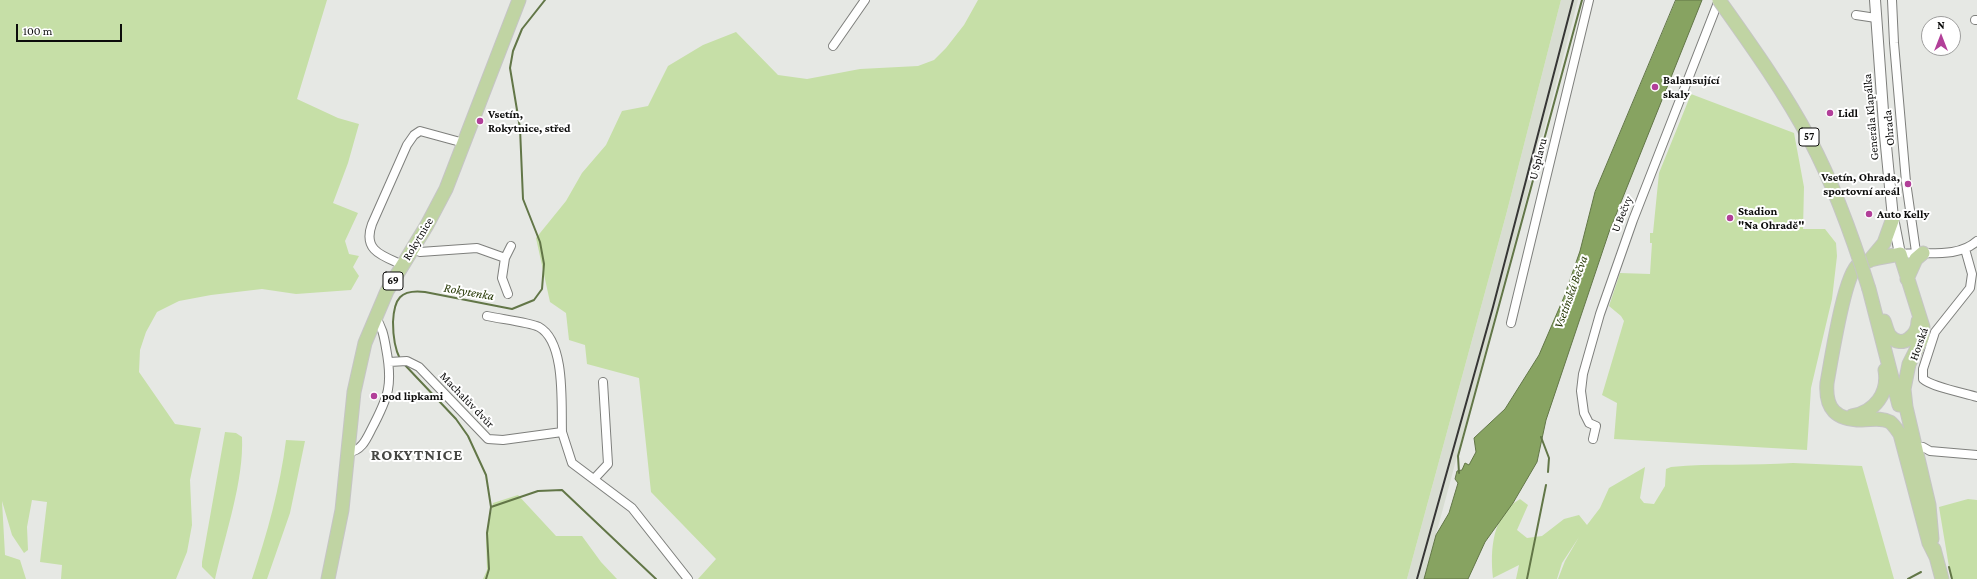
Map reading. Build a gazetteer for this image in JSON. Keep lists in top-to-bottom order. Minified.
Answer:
{"streets":{"main road":["57","Rokytnice","69"],"street":["Generála Klapálka","Ohrada","U Splavu","U Bečvy","Horská","Machalův dvůr"]},"crossings":[["57","U Bečvy"]],"districts":["ROKYTNICE"],"water":["Rokytenka","Vsetínská Bečva"],"places":["Balansující skaly","Lidl","Vsetín, Rokytnice, střed","Vsetín, Ohrada, sportovní areál","Auto Kelly","Stadion \"Na Ohradě\"","pod lipkami"],"scale_bar":"100 m","north":"top"}
